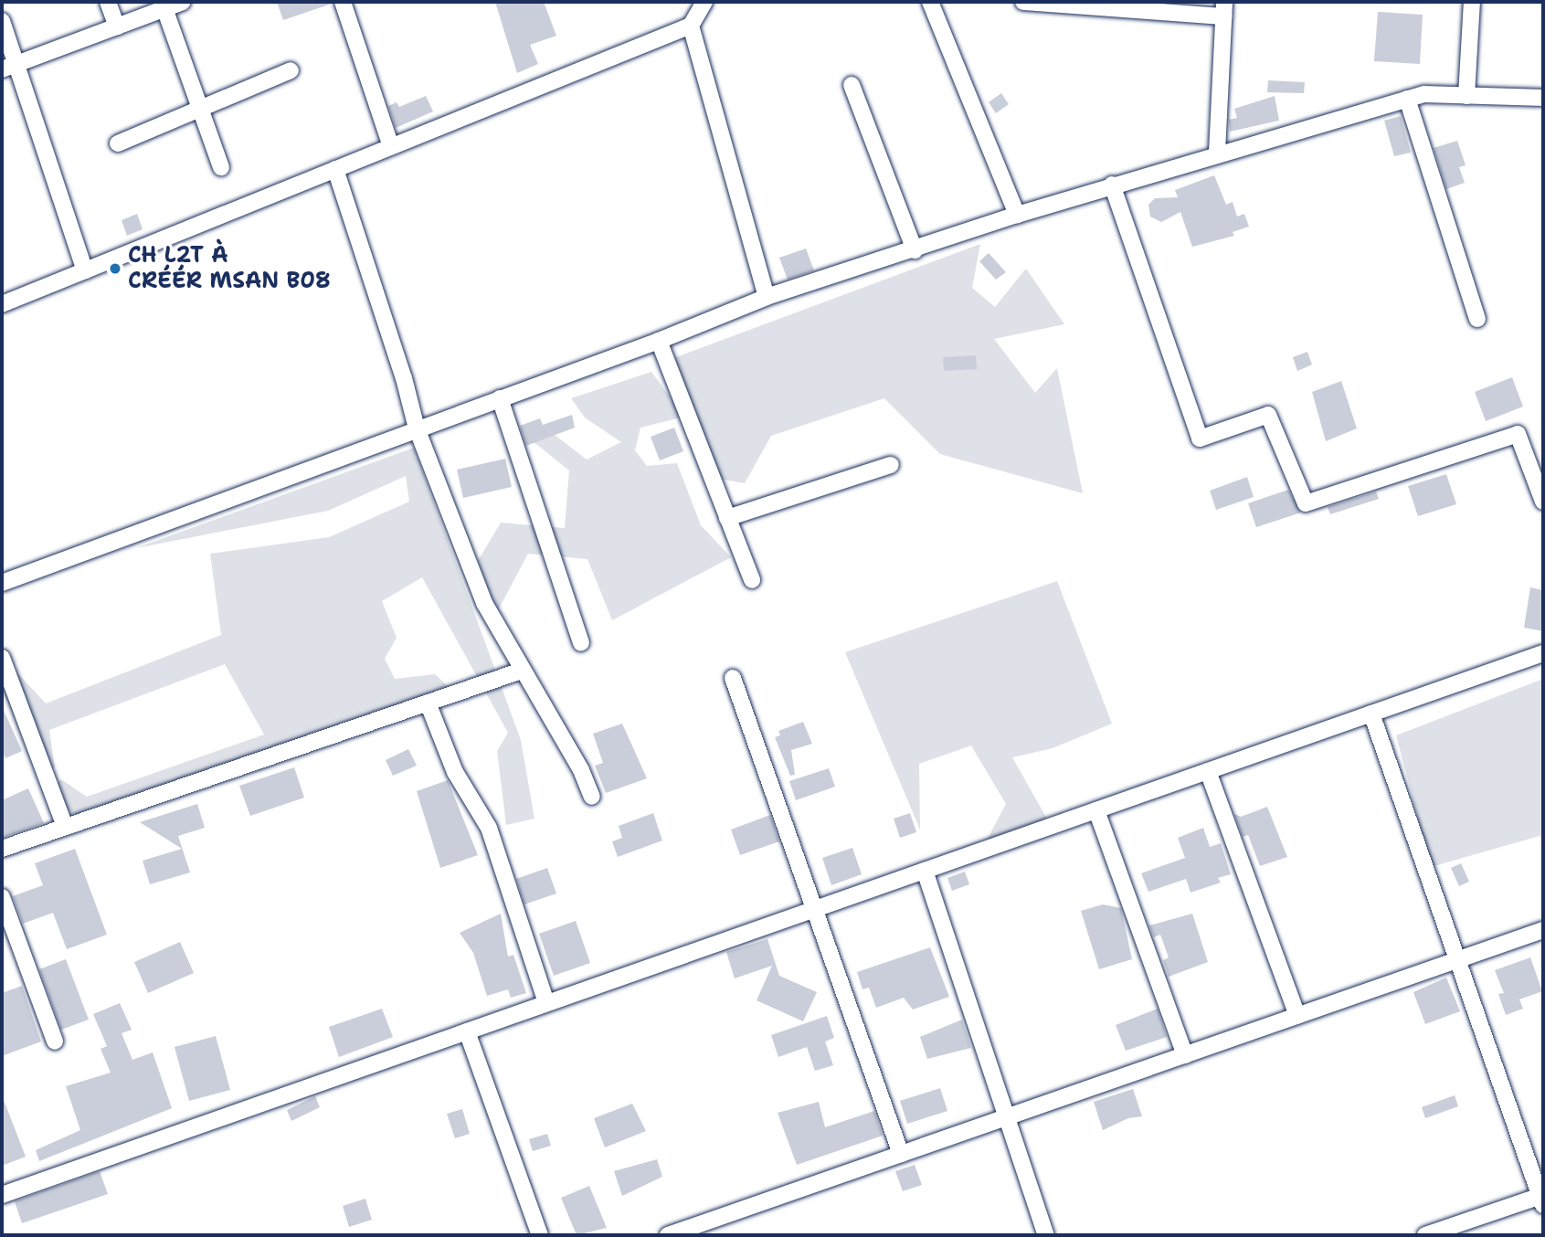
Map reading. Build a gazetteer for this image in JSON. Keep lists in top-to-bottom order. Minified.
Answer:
{"places":["CH L2T À CRÉÉR MSAN B08"]}
